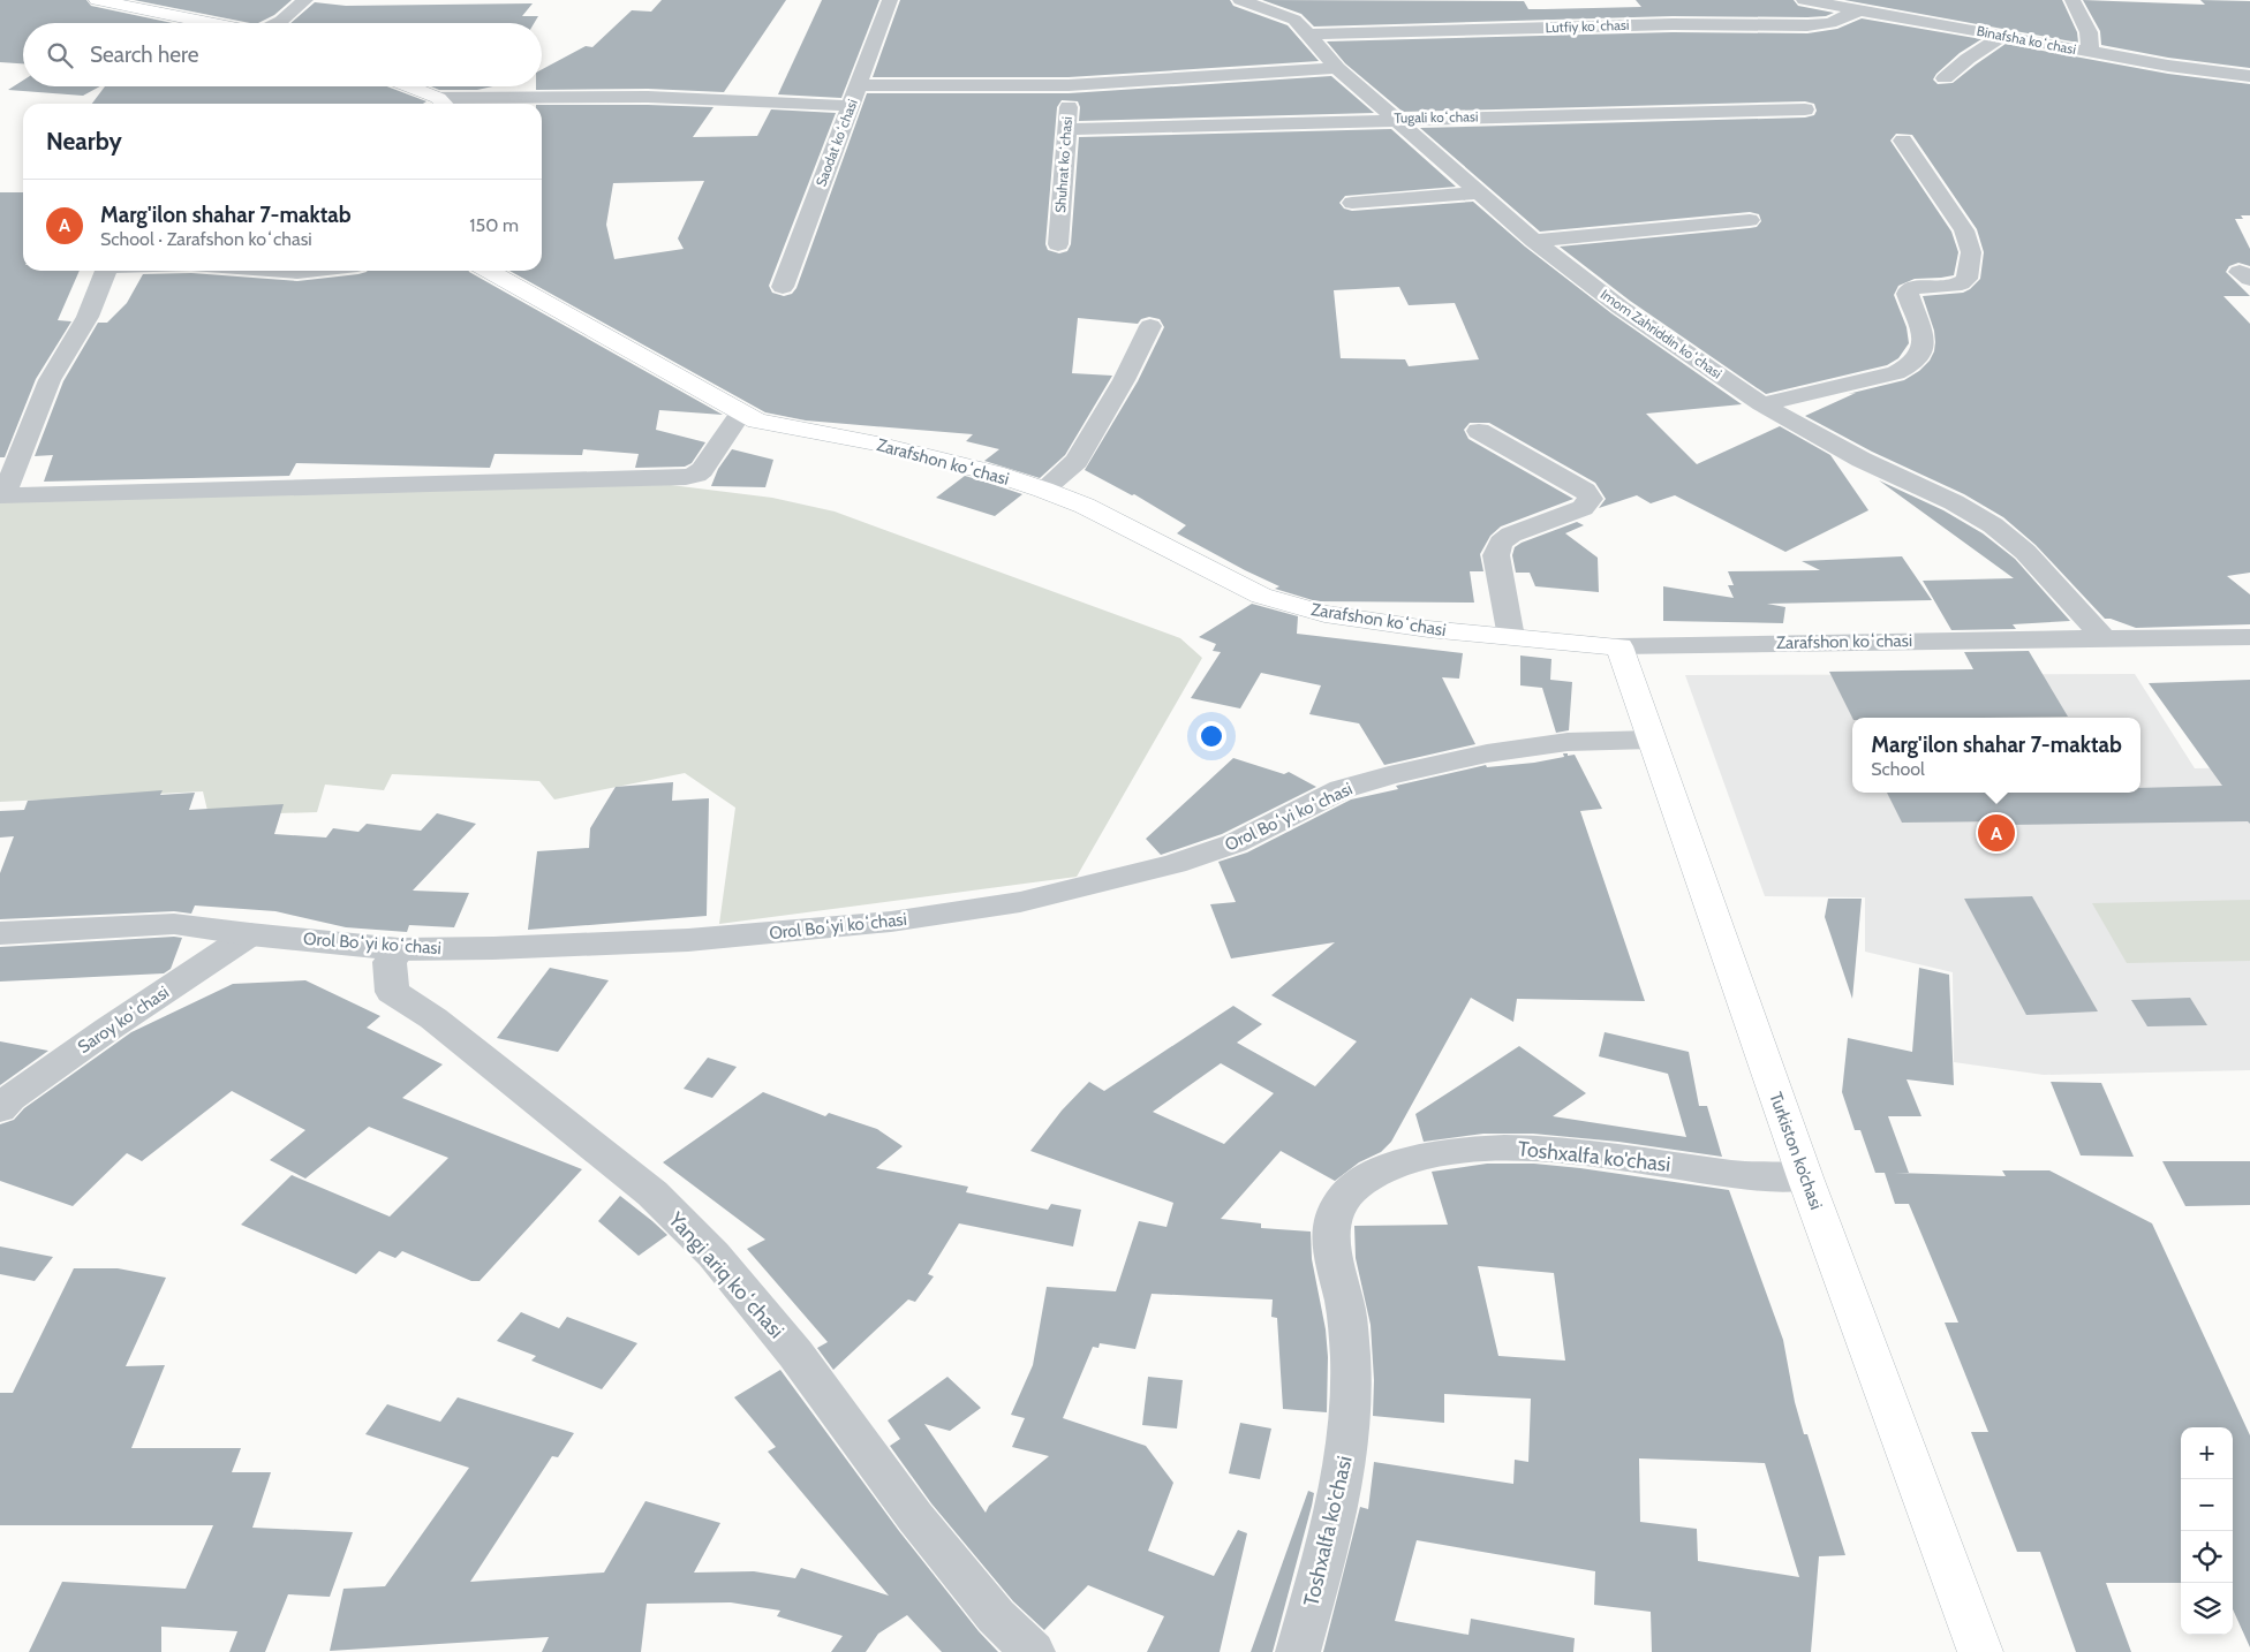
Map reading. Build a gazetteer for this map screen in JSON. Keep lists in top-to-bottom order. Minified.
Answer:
{"streets":{"main road":["Zarafshon koʻchasi","Turkiston ko’chasi"],"street":["Lutfiy koʻchasi","Binafsha koʻchasi","Tugali koʻchasi","Saodat koʻchasi","Shuhrat koʻchasi","Imom Zahriddin koʻchasi","Orol Boʻyi koʻchasi","Saroy koʻchasi","Toshxalfa ko'chasi","Yangi ariq koʻchasi"]},"crossings":[["Lutfiy koʻchasi","Binafsha koʻchasi"],["Lutfiy koʻchasi","Imom Zahriddin koʻchasi"],["Tugali koʻchasi","Shuhrat koʻchasi"],["Tugali koʻchasi","Imom Zahriddin koʻchasi"],["Imom Zahriddin koʻchasi","Zarafshon koʻchasi"],["Zarafshon koʻchasi","Turkiston ko’chasi"],["Orol Boʻyi koʻchasi","Saroy koʻchasi"],["Orol Boʻyi koʻchasi","Turkiston ko’chasi"],["Orol Boʻyi koʻchasi","Yangi ariq koʻchasi"],["Turkiston ko’chasi","Toshxalfa ko'chasi"]],"page":{"search":"Search here","heading":"Nearby","list":[{"mark":"A","name":"Marg'ilon shahar 7-maktab","note":"School · Zarafshon koʻchasi","value":"150 m"}],"popup":["Marg'ilon shahar 7-maktab","School"],"pins":"A","map_buttons":["+","−"]}}
